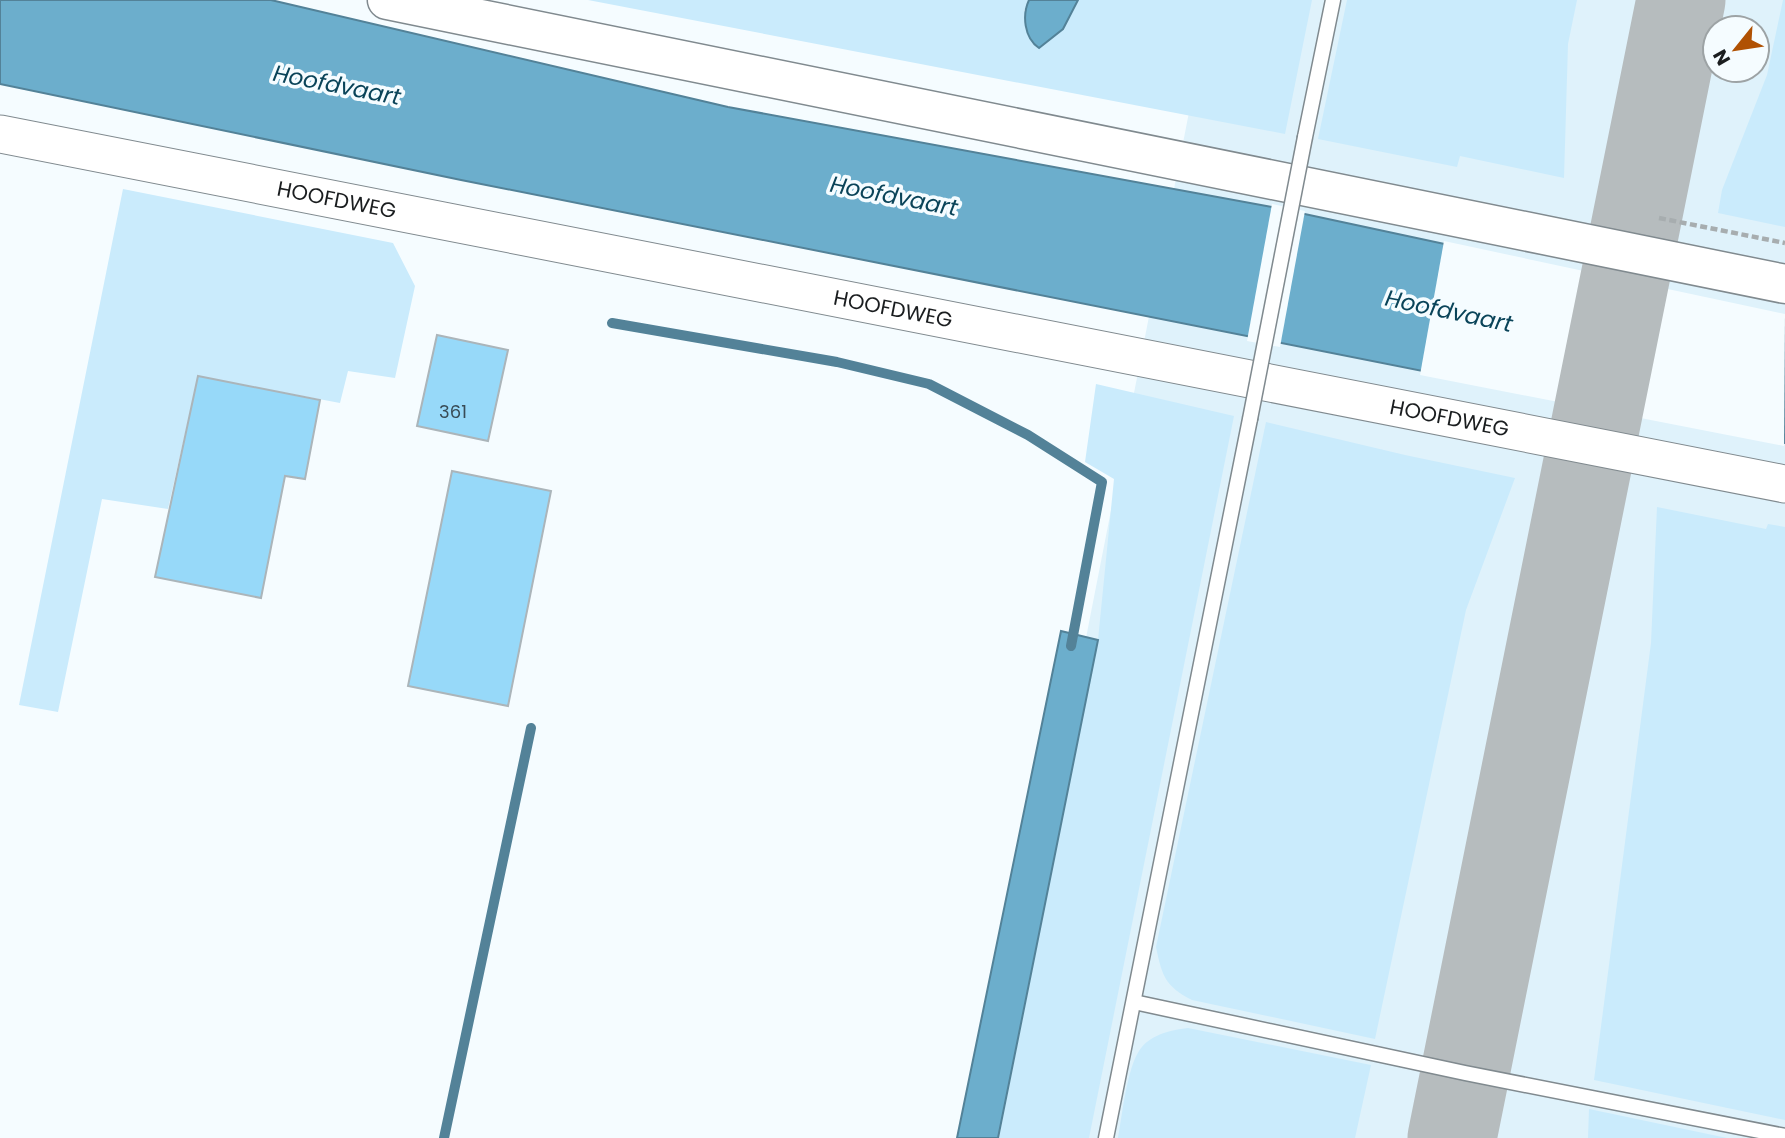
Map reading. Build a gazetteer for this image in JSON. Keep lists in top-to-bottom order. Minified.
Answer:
{"streets":{"street":["HOOFDWEG"]},"water":["Hoofdvaart"],"house_numbers":["361"],"north":"bottom left"}
